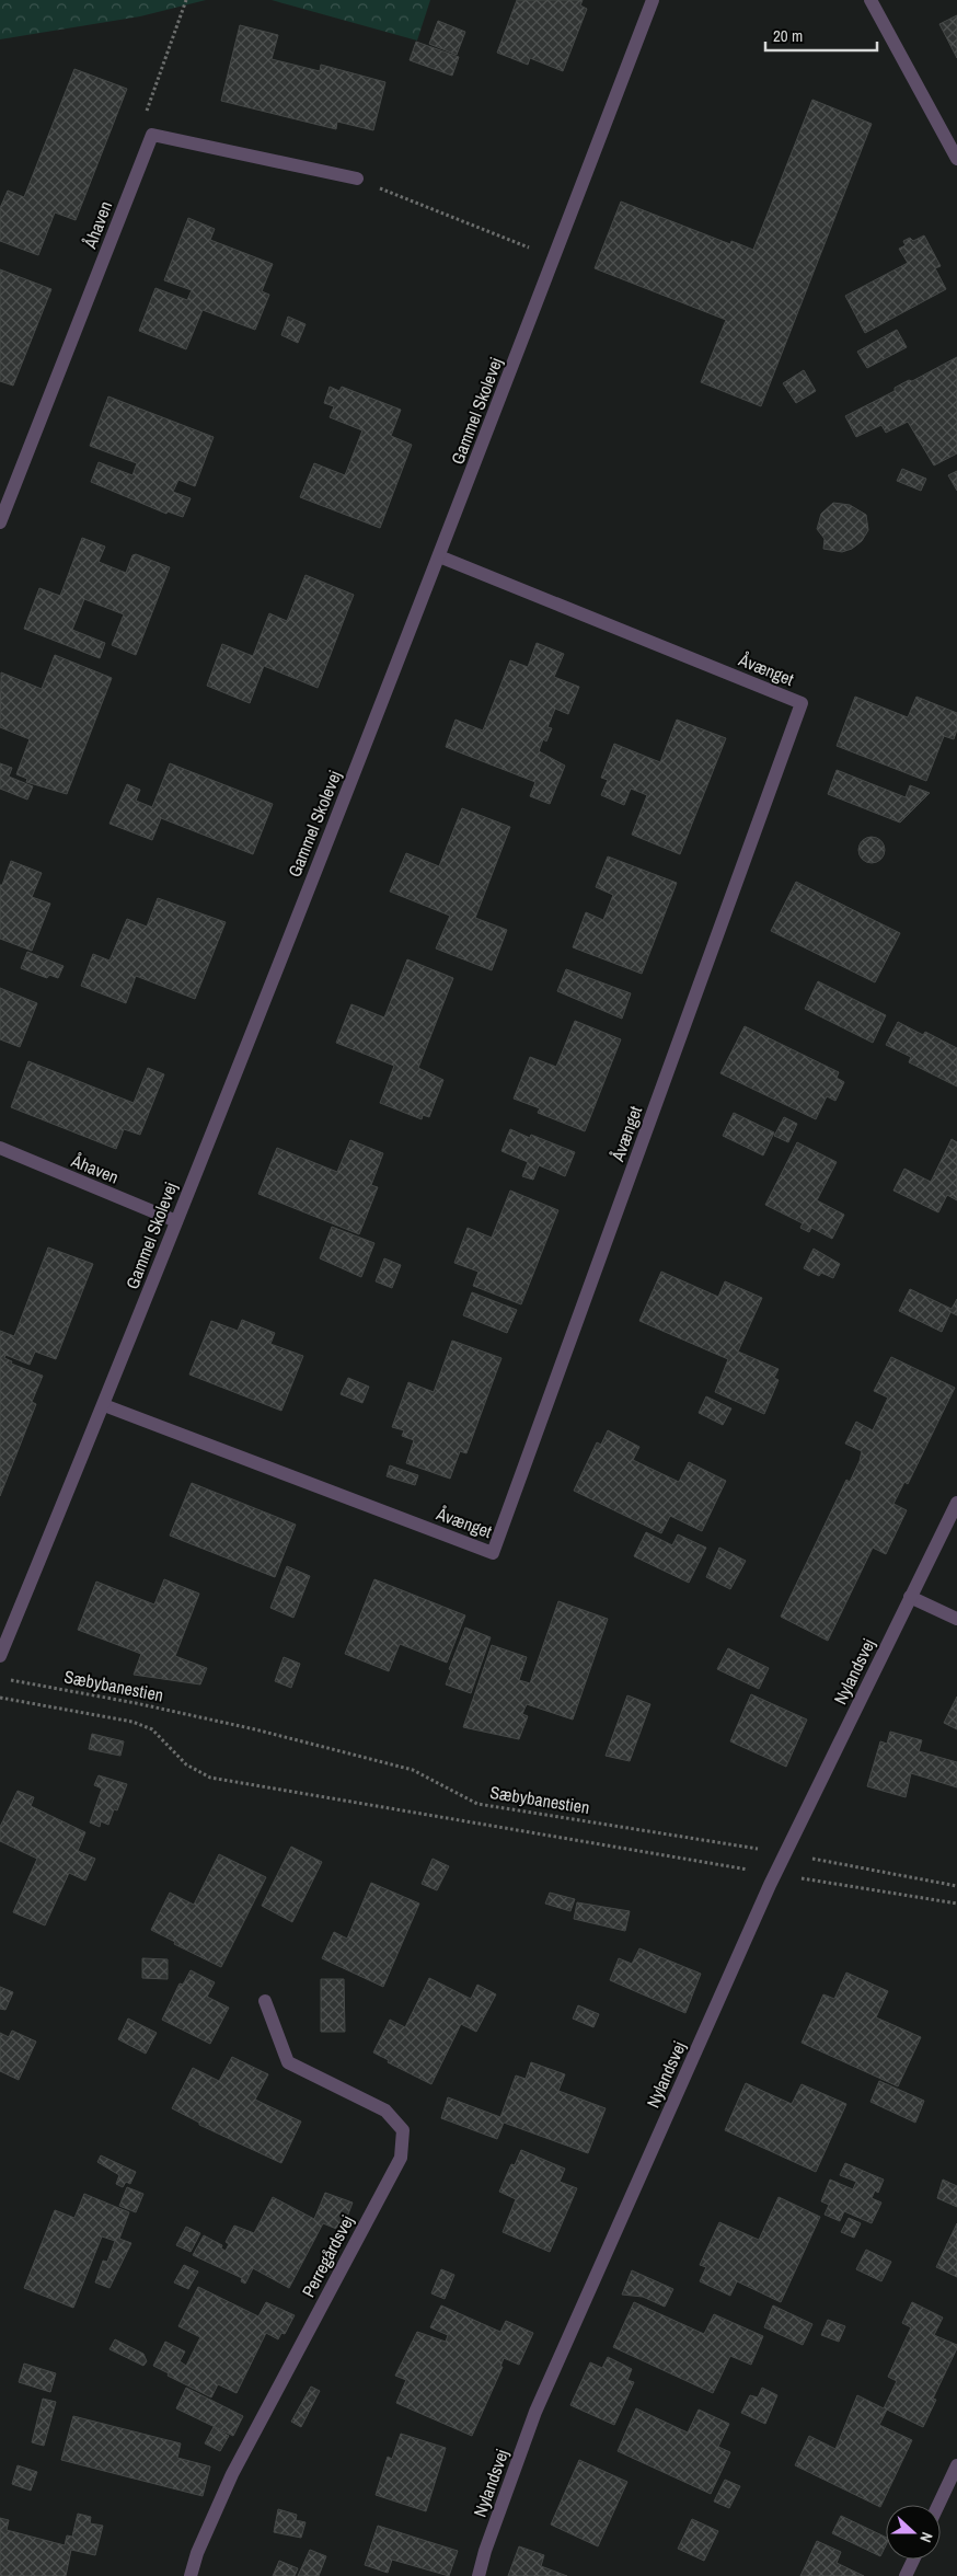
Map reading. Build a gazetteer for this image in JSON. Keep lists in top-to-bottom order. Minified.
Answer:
{"streets":{"street":["Åhaven","Gammel Skolevej","Åvænget","Nylandsvej","Perregårdsvej"],"path":["Sæbybanestien"]},"crossings":[["Åhaven","Gammel Skolevej"],["Gammel Skolevej","Åvænget"],["Nylandsvej","Sæbybanestien"]],"scale_bar":"20 m","north":"right"}
